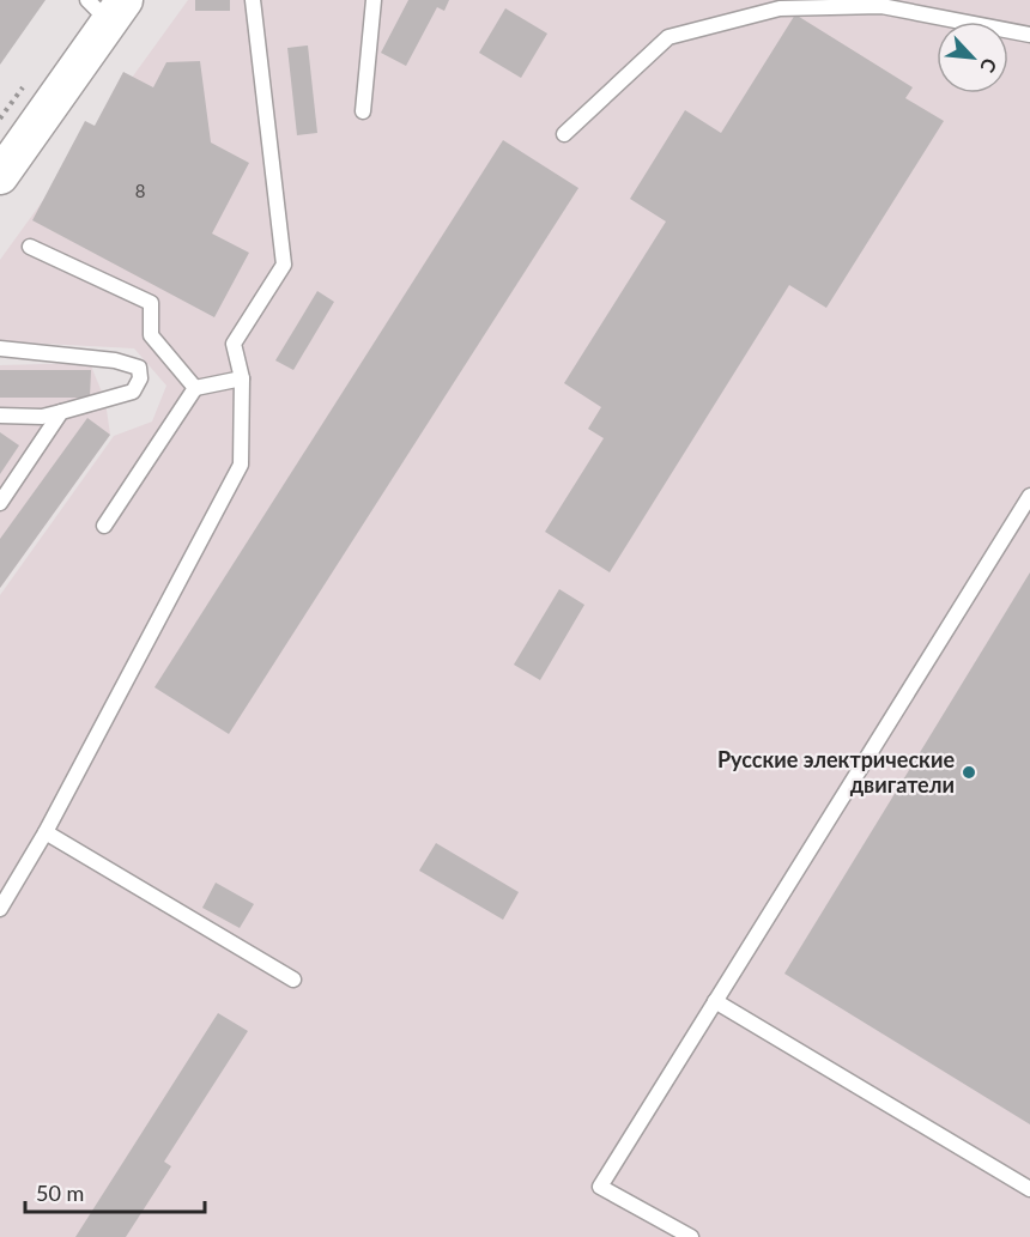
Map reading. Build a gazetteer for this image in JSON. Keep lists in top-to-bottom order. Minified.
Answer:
{"places":["Русские электрические двигатели"],"house_numbers":["8"],"scale_bar":"50 m","north":"bottom right"}
